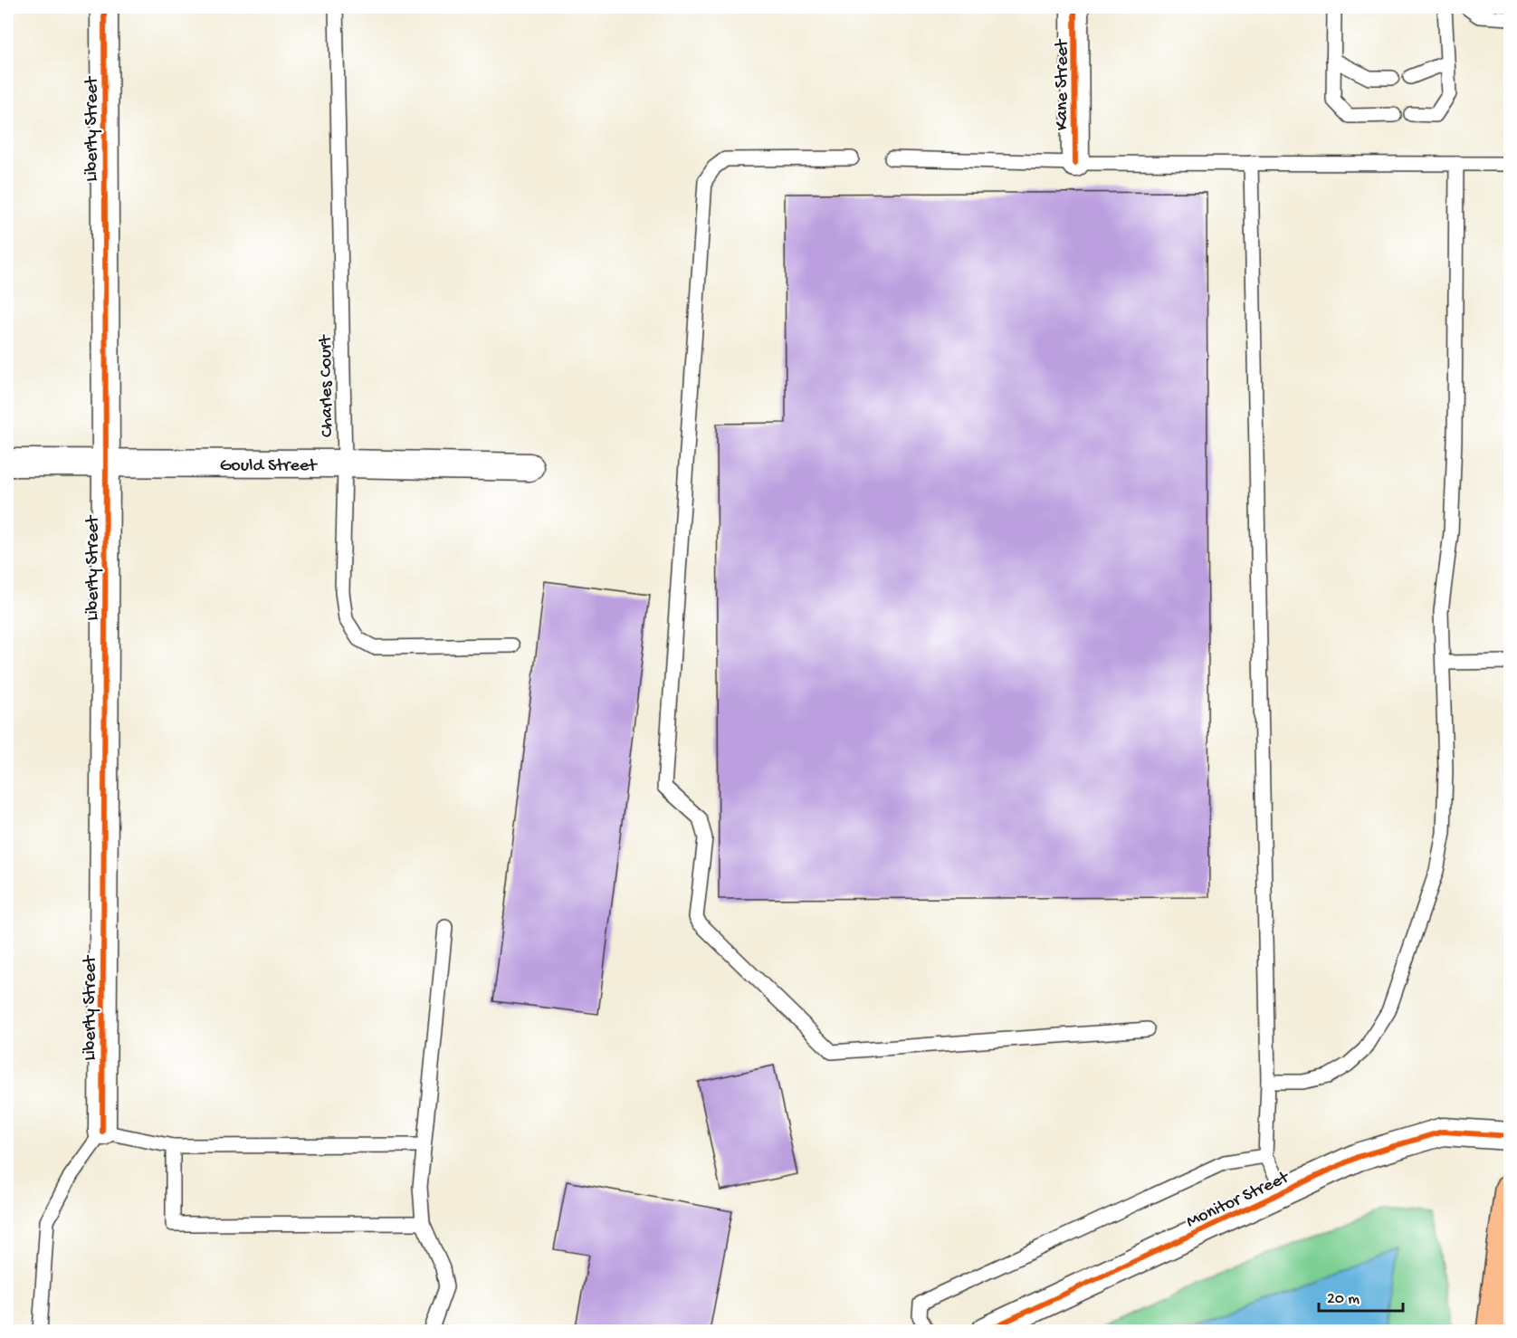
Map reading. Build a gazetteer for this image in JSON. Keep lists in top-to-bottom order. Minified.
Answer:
{"streets":{"street":["Kane Street","Liberty Street","Gould Street","Monitor Street"],"lane":["Charles Court"]},"crossings":[["Liberty Street","Gould Street"],["Charles Court","Gould Street"]],"scale_bar":"20 m"}
